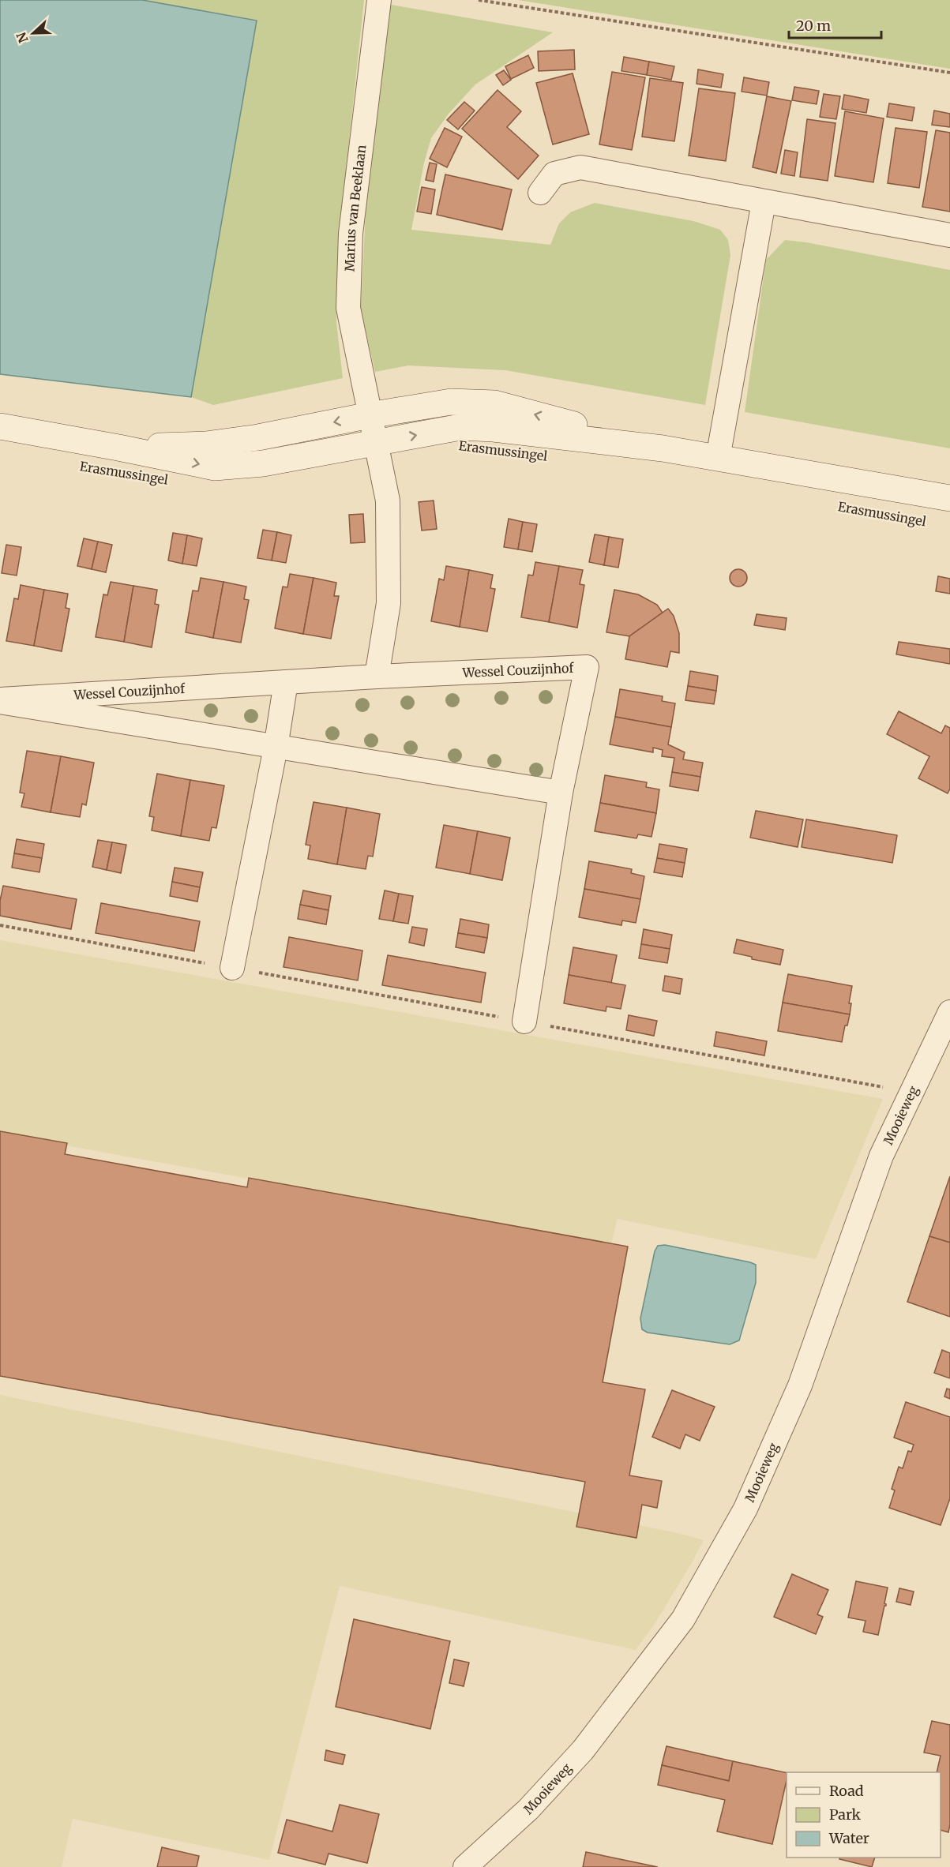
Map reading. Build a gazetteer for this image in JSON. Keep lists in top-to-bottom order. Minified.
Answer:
{"streets":{"street":["Marius van Beeklaan","Erasmussingel","Wessel Couzijnhof","Mooieweg"]},"crossings":[["Marius van Beeklaan","Erasmussingel"]],"legend":["Road","Park","Water"],"scale_bar":"20 m","north":"left"}
